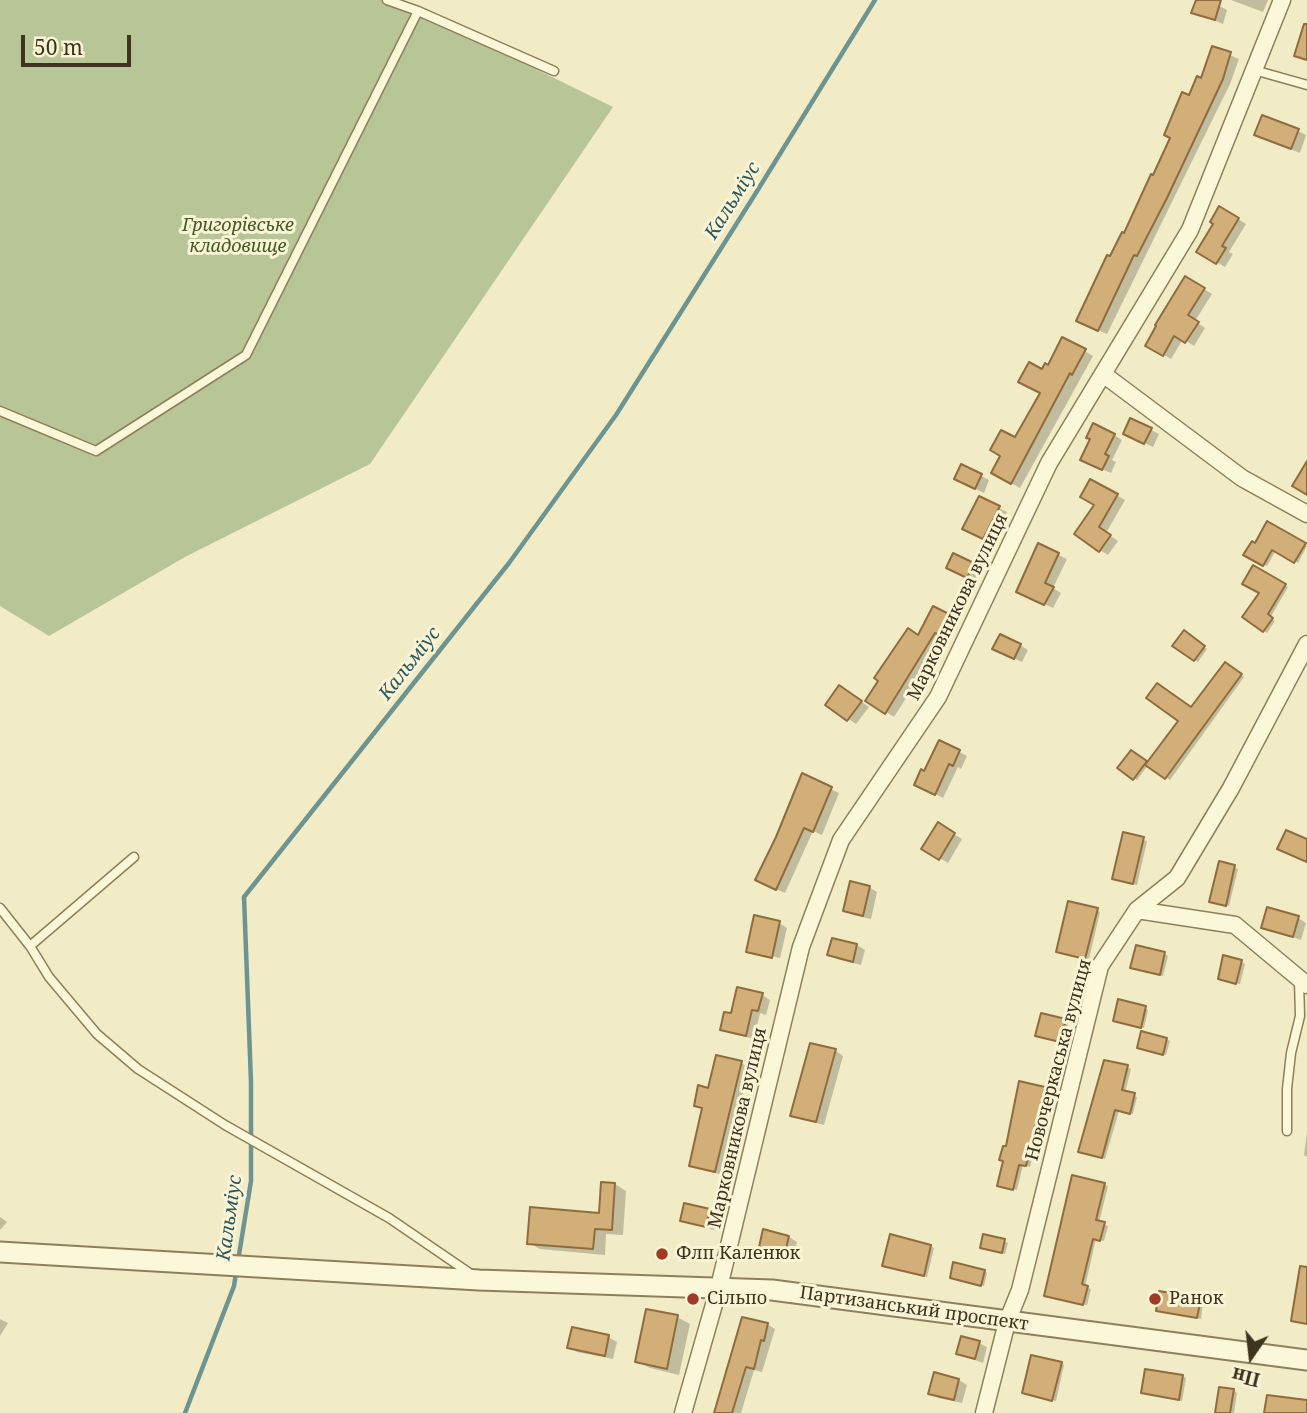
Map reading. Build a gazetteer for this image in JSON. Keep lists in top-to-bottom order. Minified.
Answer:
{"streets":{"street":["Марковникова вулиця","Новочеркаська вулиця","Партизанський проспект"]},"crossings":[["Марковникова вулиця","Партизанський проспект"],["Новочеркаська вулиця","Партизанський проспект"]],"water":["Кальміус"],"parks":["Григорівське кладовище"],"places":["Флп Каленюк","Сільпо","Ранок"],"scale_bar":"50 m","north":"bottom"}
